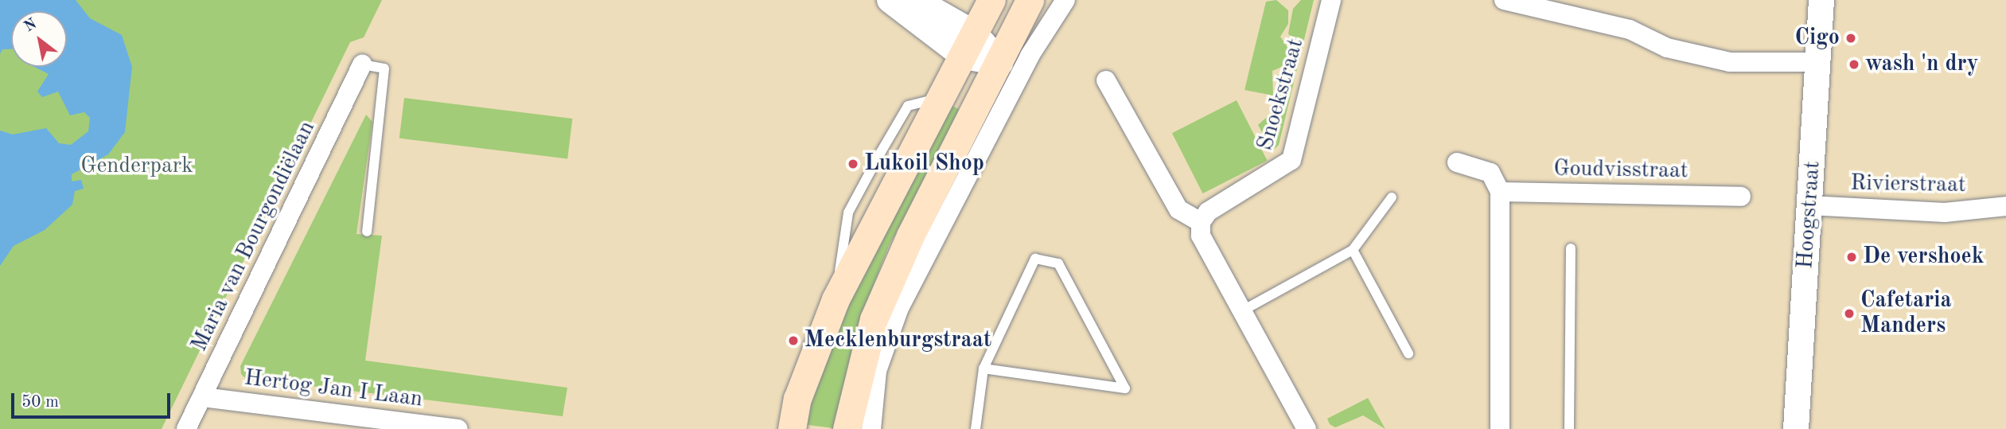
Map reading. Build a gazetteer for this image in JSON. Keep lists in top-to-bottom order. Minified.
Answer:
{"streets":{"street":["Snoekstraat","Goudvisstraat","Rivierstraat","Hoogstraat","Maria van Bourgondiëlaan","Hertog Jan I Laan"]},"crossings":[["Rivierstraat","Hoogstraat"],["Maria van Bourgondiëlaan","Hertog Jan I Laan"]],"parks":["Genderpark"],"places":["Cigo","wash 'n dry","Lukoil Shop","De vershoek","Cafetaria Manders","Mecklenburgstraat"],"scale_bar":"50 m","north":"top left"}
